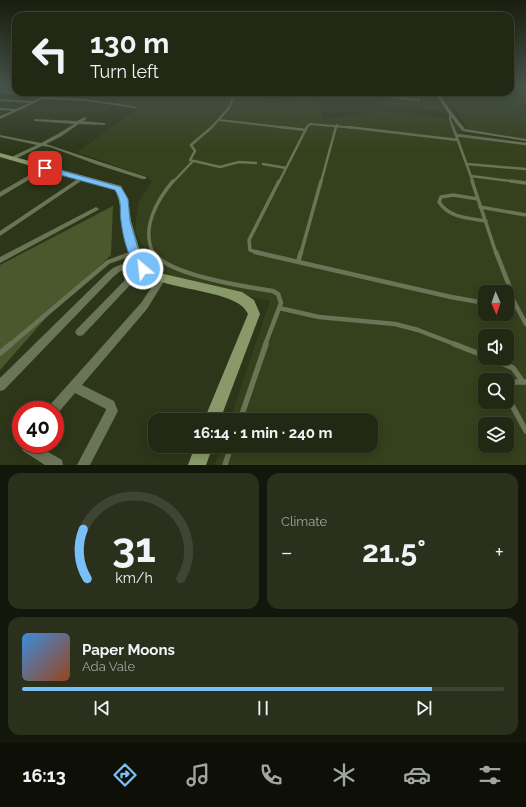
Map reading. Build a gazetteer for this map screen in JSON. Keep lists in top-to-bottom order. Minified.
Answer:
{"north":"bottom","page":{"turn":["130 m","Turn left"],"limit":"40","trip":"16:14 · 1 min · 240 m","tile":"Climate","heat":["−","21.5°","+"],"song":["Paper Moons","Ada Vale"],"tabs":"16:13","gauge":["31","km/h"]}}
